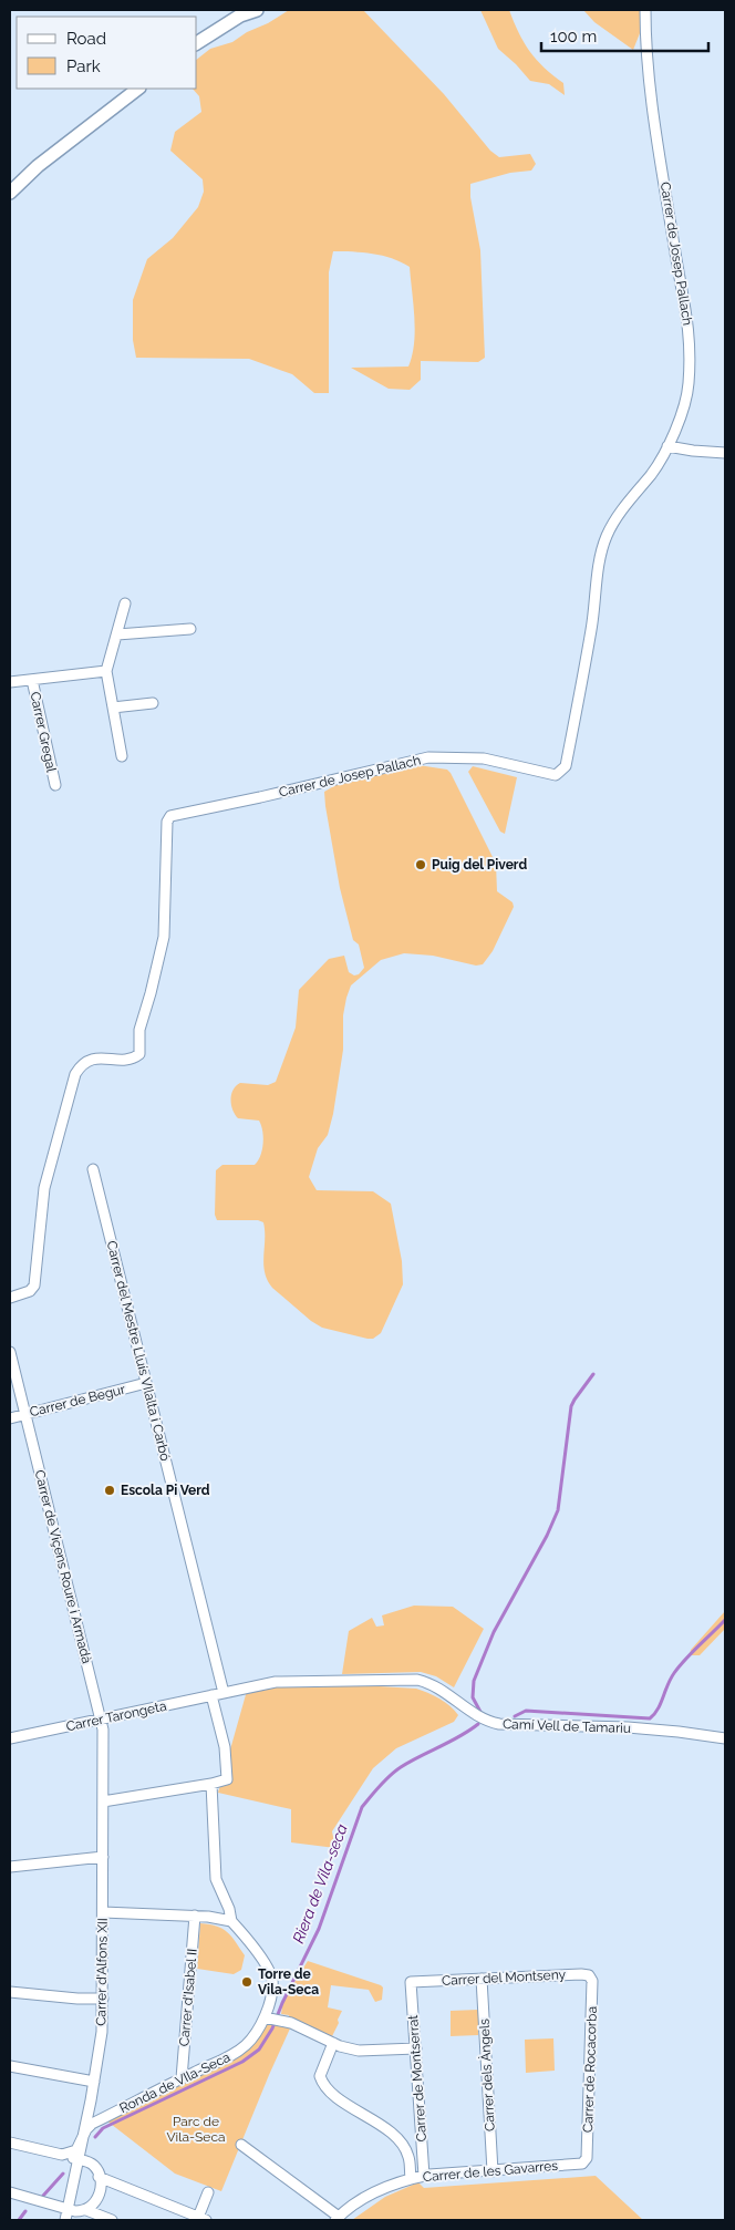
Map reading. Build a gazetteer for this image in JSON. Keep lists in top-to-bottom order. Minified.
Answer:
{"streets":{"street":["Carrer de Josep Pallach","Carrer Gregal","Carrer del Mestre Lluís VIlalta i Carbó","Carrer de Begur","Carrer de Viçens Roure i Armadà","Carrer Tarongeta","Camí Vell de Tamariu","Carrer d'Alfons XII","Carrer del Montseny","Carrer d'Isabel II","Carrer de Rocacorba","Carrer dels Àngels","Carrer de Montserrat","Ronda de VIla-Seca","Carrer de les Gavarres"]},"crossings":[["Carrer del Mestre Lluís VIlalta i Carbó","Carrer de Begur"],["Carrer del Mestre Lluís VIlalta i Carbó","Carrer Tarongeta"],["Carrer del Mestre Lluís VIlalta i Carbó","Camí Vell de Tamariu"],["Carrer de Begur","Carrer de Viçens Roure i Armadà"],["Carrer de Viçens Roure i Armadà","Carrer Tarongeta"],["Carrer de Viçens Roure i Armadà","Carrer d'Alfons XII"],["Carrer Tarongeta","Camí Vell de Tamariu"],["Carrer Tarongeta","Carrer d'Alfons XII"],["Carrer d'Alfons XII","Ronda de VIla-Seca"],["Carrer del Montseny","Carrer de Rocacorba"],["Carrer del Montseny","Carrer dels Àngels"],["Carrer del Montseny","Carrer de Montserrat"],["Carrer d'Isabel II","Ronda de VIla-Seca"],["Carrer de Rocacorba","Carrer de les Gavarres"],["Carrer dels Àngels","Carrer de les Gavarres"],["Carrer de Montserrat","Carrer de les Gavarres"]],"water":["Riera de Vila-seca"],"parks":["Parc de Vila-Seca"],"places":["Puig del Piverd","Escola Pi Verd","Torre de Vila-Seca"],"legend":["Road","Park"],"scale_bar":"100 m"}
